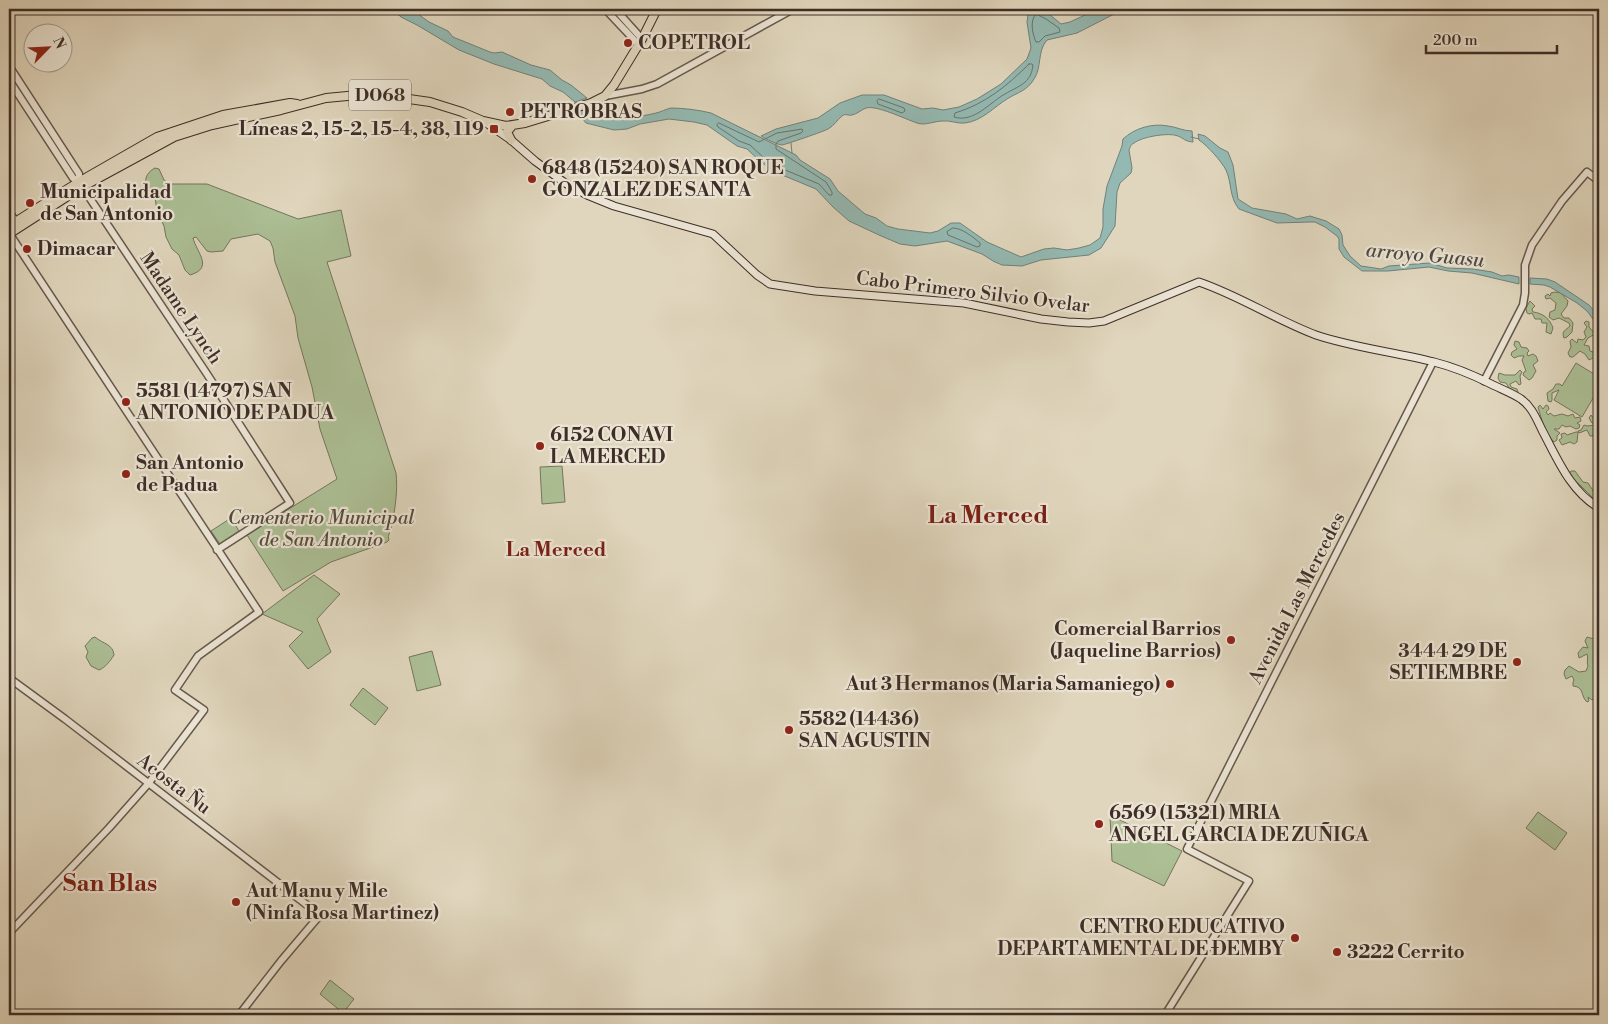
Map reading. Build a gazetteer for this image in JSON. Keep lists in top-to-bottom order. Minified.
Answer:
{"streets":{"main road":["D068","Cabo Primero Silvio Ovelar"],"street":["Madame Lynch","Avenida Las Mercedes","Acosta Ñu"]},"crossings":[["D068","Cabo Primero Silvio Ovelar"],["D068","Madame Lynch"],["Cabo Primero Silvio Ovelar","Avenida Las Mercedes"]],"districts":["La Merced","La Merced","San Blas"],"water":["arroyo Guasu"],"parks":["Cementerio Municipal de San Antonio"],"places":{"other":["COPETROL","PETROBRAS","6848 (15240) SAN ROQUE GONZALEZ DE SANTA","Municipalidad de San Antonio","Dimacar","5581 (14797) SAN ANTONIO DE PADUA","6152 CONAVI LA MERCED","San Antonio de Padua","Comercial Barrios (Jaqueline Barrios)","3444 29 DE SETIEMBRE","Aut 3 Hermanos (Maria Samaniego)","5582 (14436) SAN AGUSTIN","6569 (15321) MRIA ANGEL GARCIA DE ZUÑIGA","Aut Manu y Mile (Ninfa Rosa Martinez)","CENTRO EDUCATIVO DEPARTAMENTAL DE ÐEMBY","3222 Cerrito"],"transit":["Líneas 2, 15-2, 15-4, 38, 119"]},"scale_bar":"200 m","north":"top right"}
